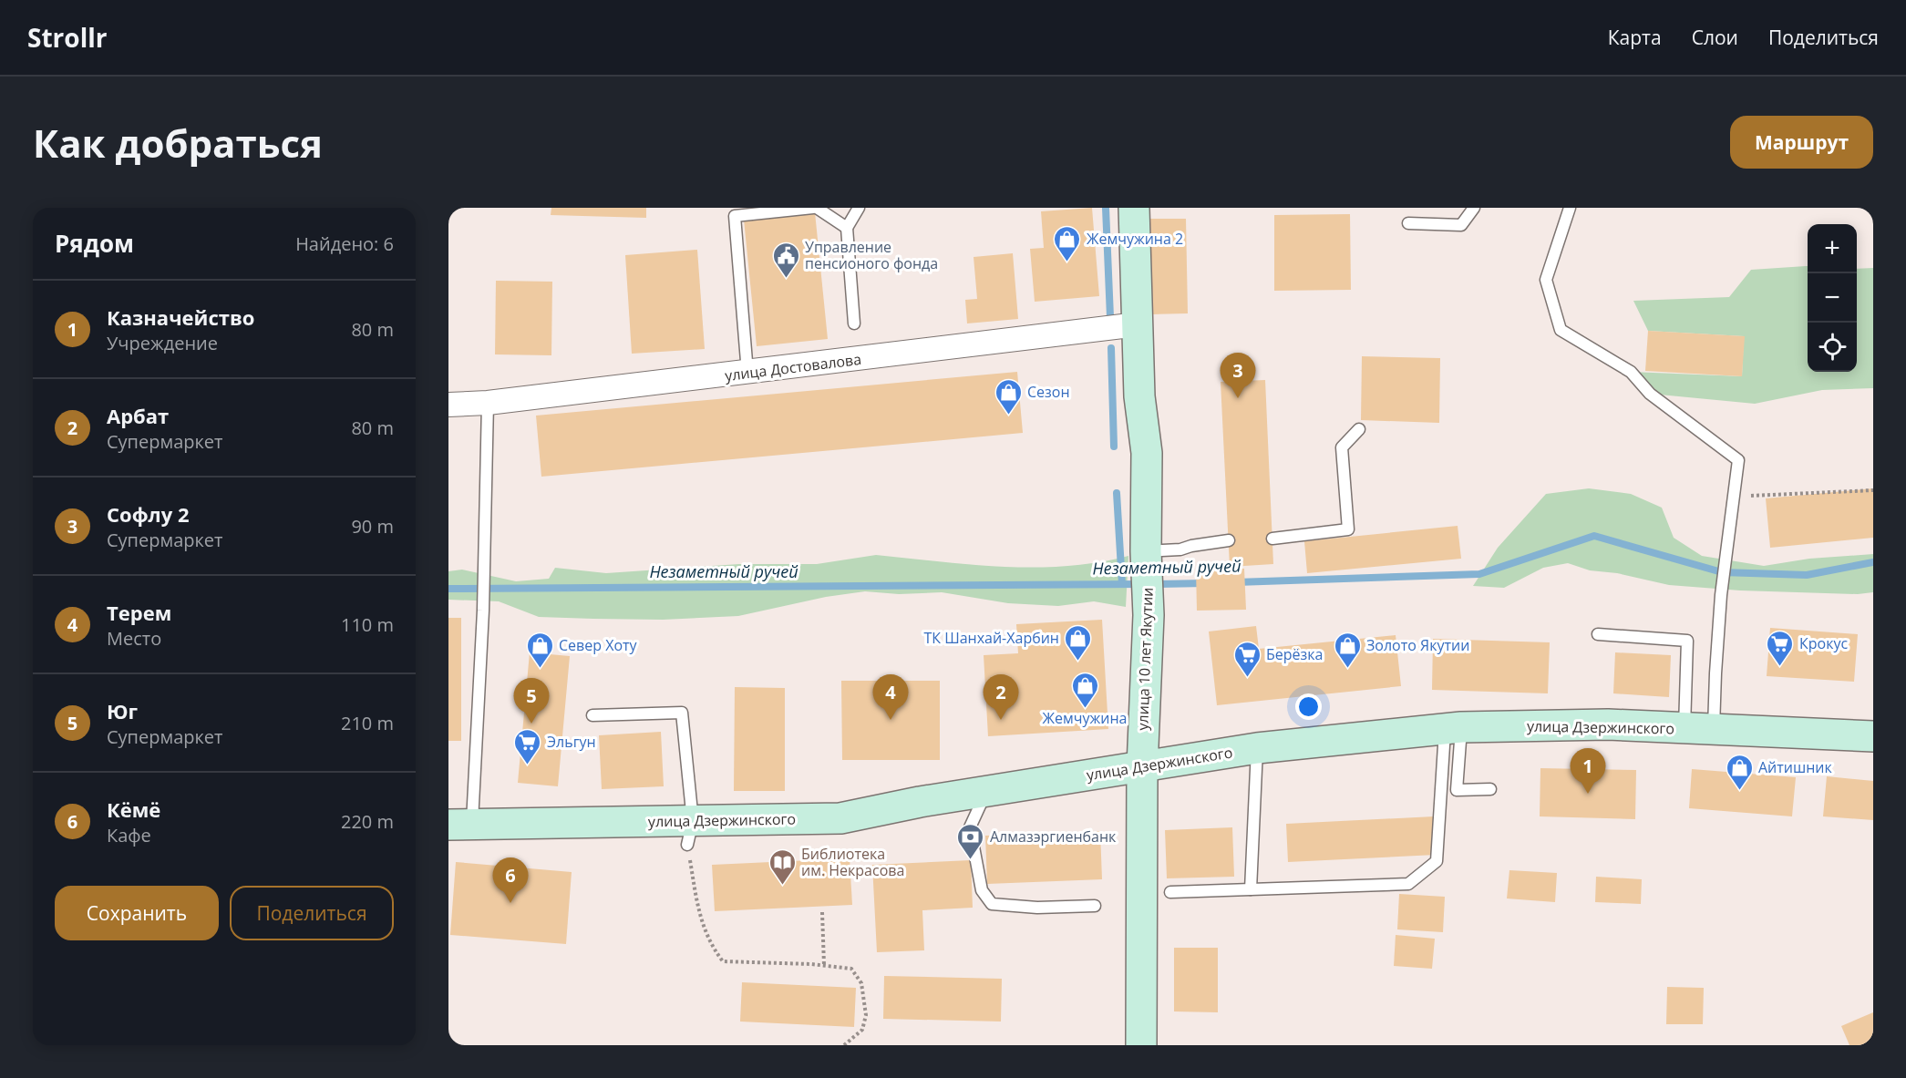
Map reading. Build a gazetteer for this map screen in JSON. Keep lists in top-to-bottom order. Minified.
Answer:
{"streets":{"street":["улица Достовалова","улица 10 лет Якутии","улица Дзержинского"]},"crossings":[["улица Достовалова","улица 10 лет Якутии"],["улица 10 лет Якутии","улица Дзержинского"]],"water":["Незаметный ручей"],"places":{"shop":["Жемчужина 2","Сезон","ТК Шанхай-Харбин","Север Хоту","Золото Якутии","Жемчужина","Айтишник"],"public building":["Управление пенсионого фонда"],"supermarket":["Крокус","Берёзка","Эльгун"],"bank":["Алмазэргиенбанк"],"library":["Библиотека им. Некрасова"]},"page":{"header":"Strollr","nav":["Карта","Слои","Поделиться"],"buttons":["Маршрут",["Сохранить","Поделиться"]],"title":"Как добраться","heading":["Рядом","Найдено: 6"],"map_buttons":["+","−"],"list":[{"mark":"1","name":"Казначейство","note":"Учреждение","value":"80 m"},{"mark":"2","name":"Арбат","note":"Супермаркет","value":"80 m"},{"mark":"3","name":"Софлу 2","note":"Супермаркет","value":"90 m"},{"mark":"4","name":"Терем","note":"Место","value":"110 m"},{"mark":"5","name":"Юг","note":"Супермаркет","value":"210 m"},{"mark":"6","name":"Кёмё","note":"Кафе","value":"220 m"}],"pins":["3","2","4","5","1","6"]}}
